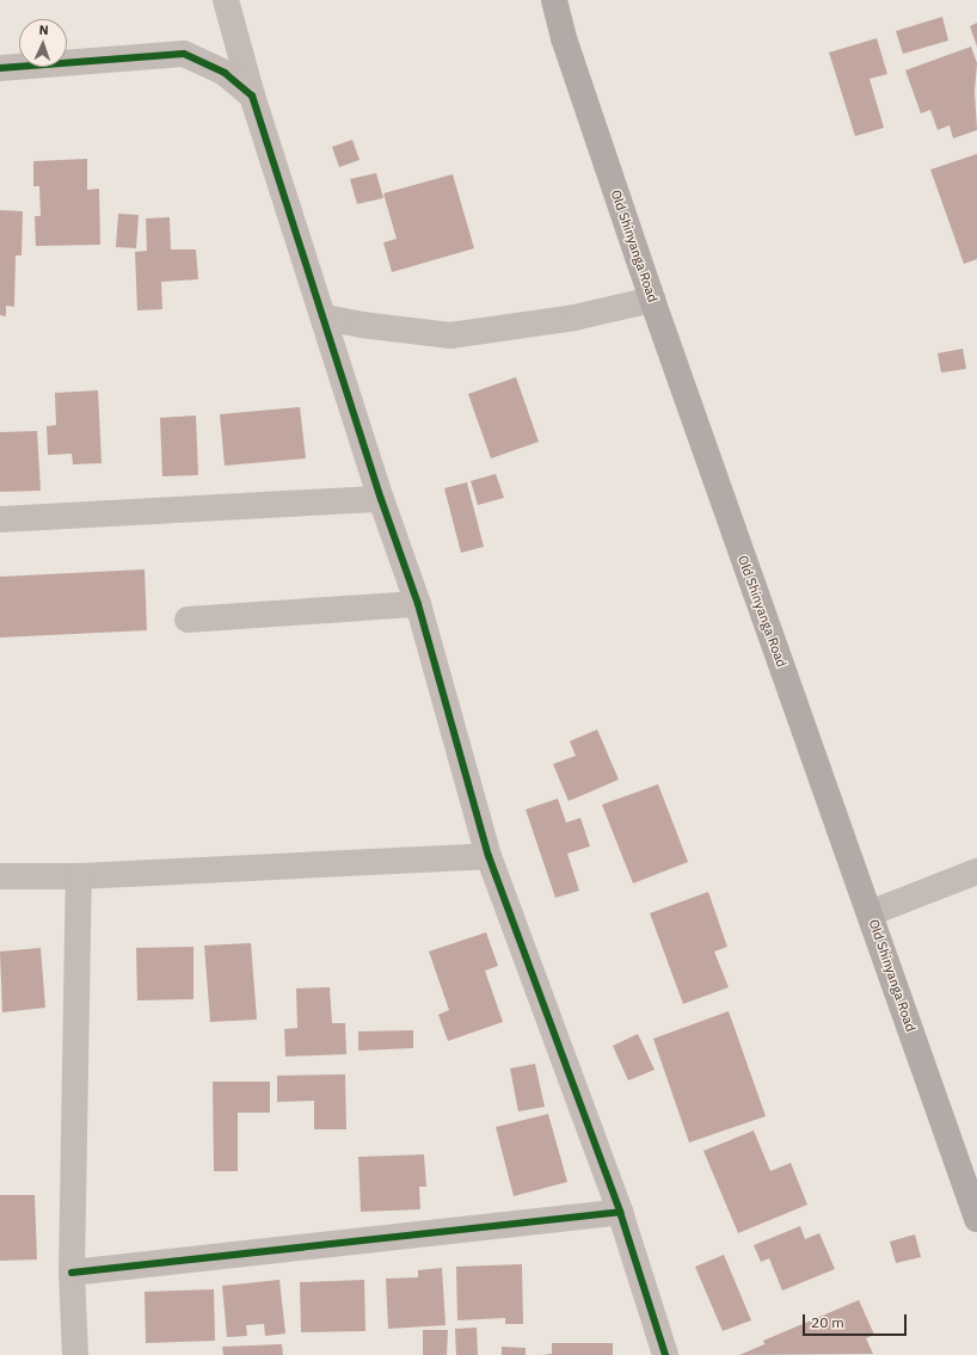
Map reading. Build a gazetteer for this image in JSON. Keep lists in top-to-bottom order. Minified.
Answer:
{"streets":{"main road":["Old Shinyanga Road"]},"scale_bar":"20 m","north":"top"}
